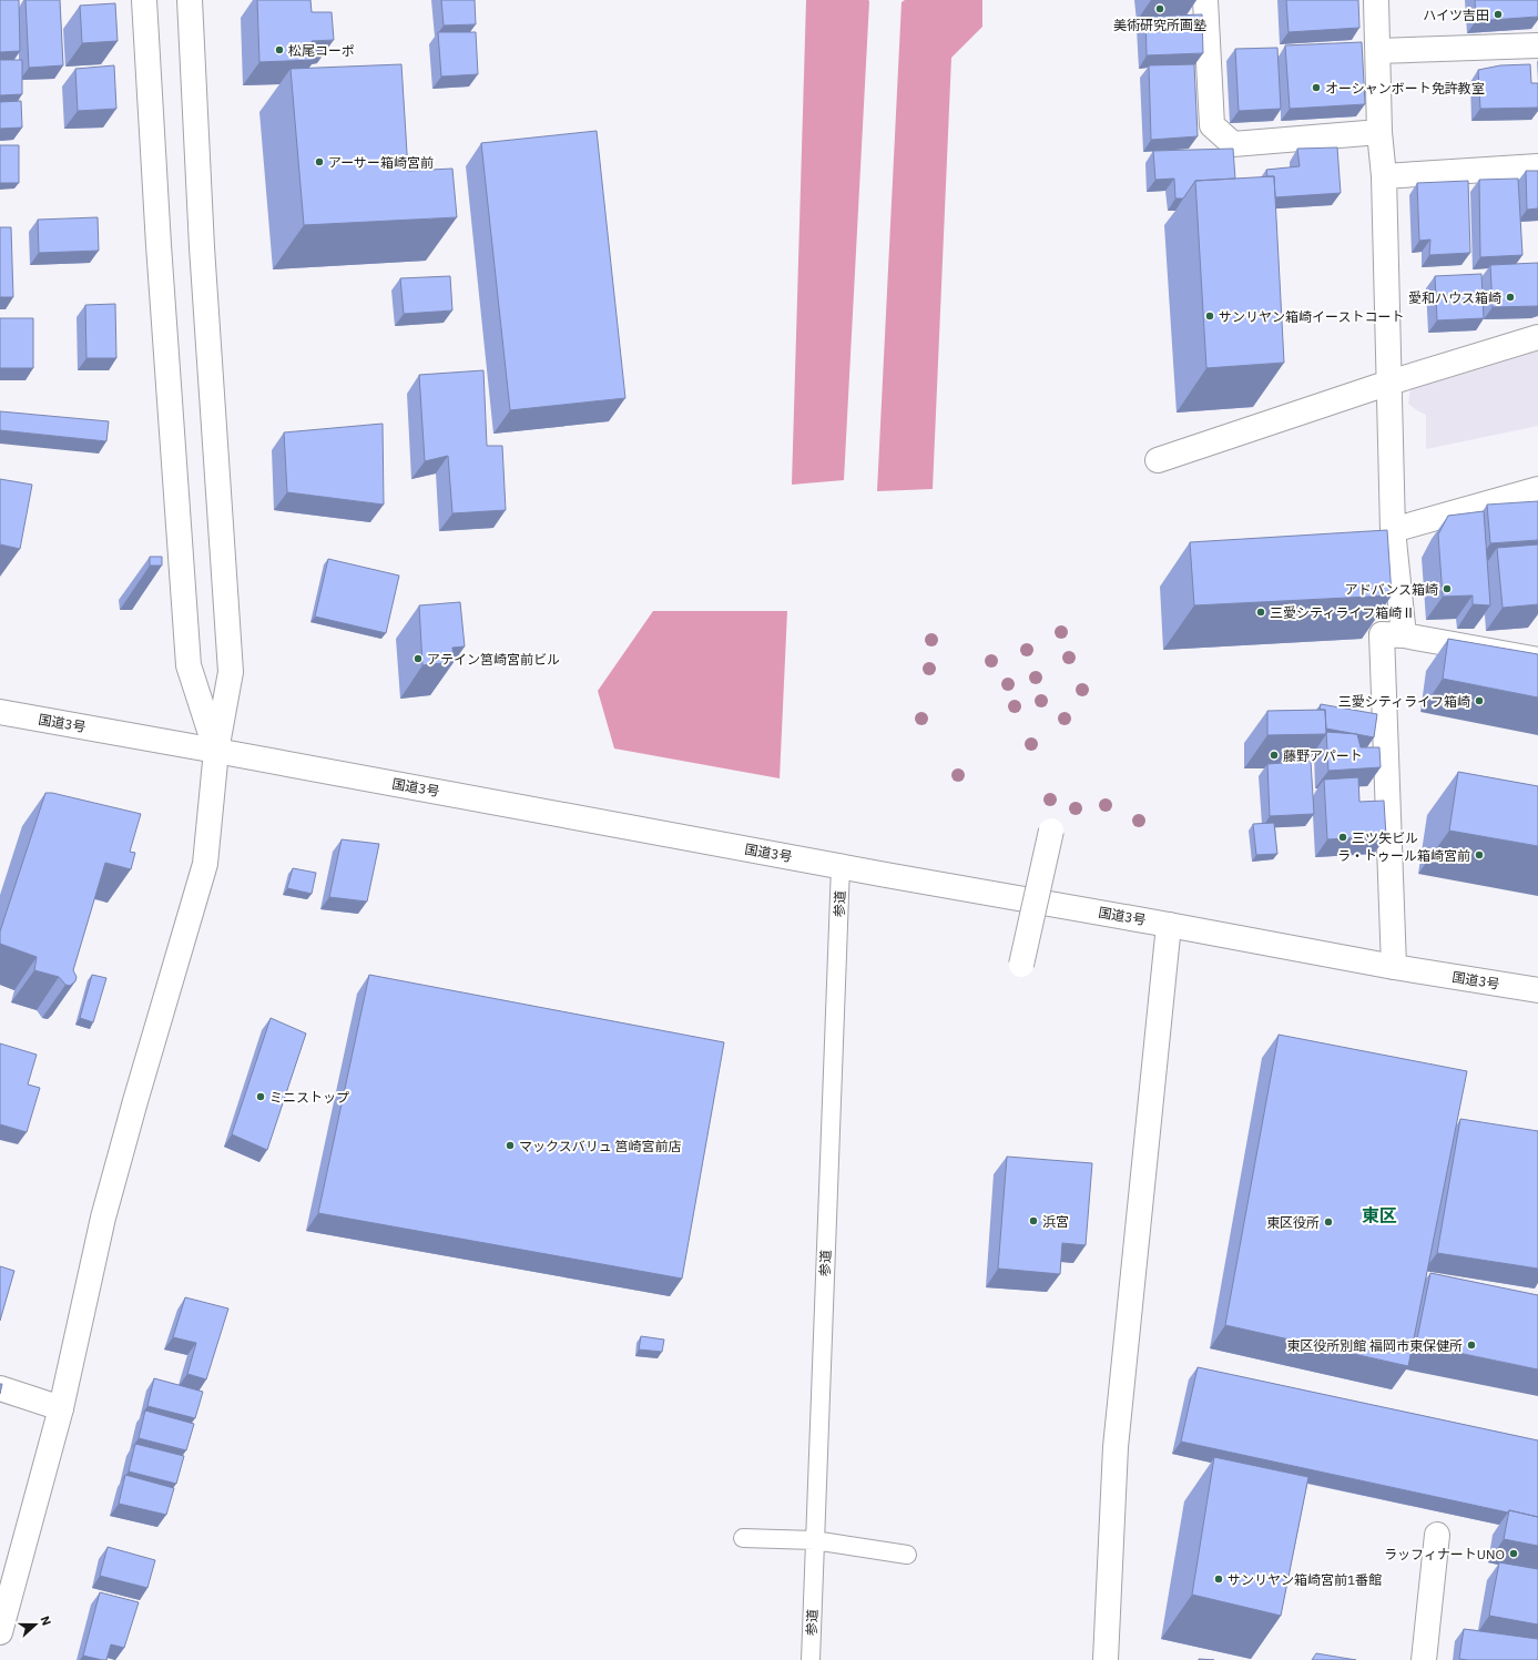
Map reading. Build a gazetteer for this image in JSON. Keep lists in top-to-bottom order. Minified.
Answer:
{"streets":{"main road":["国道3号"],"lane":["参道"]},"crossings":[["国道3号","参道"]],"districts":["東区"],"places":["美術研究所画塾","ハイツ吉田","松尾コーポ","オーシャンボート免許教室","アーサー箱崎宮前","愛和ハウス箱崎","サンリヤン箱崎イーストコート","アドバンス箱崎","三愛シティライフ箱崎Ⅱ","アテイン筥崎宮前ビル","三愛シティライフ箱崎","藤野アパート","三ツ矢ビル","ラ・トゥール箱崎宮前","ミニストップ","マックスバリュ 筥崎宮前店","浜宮","東区役所","東区役所別館 福岡市東保健所","ラッフィナートUNO","サンリヤン箱崎宮前1番館"],"north":"right"}
